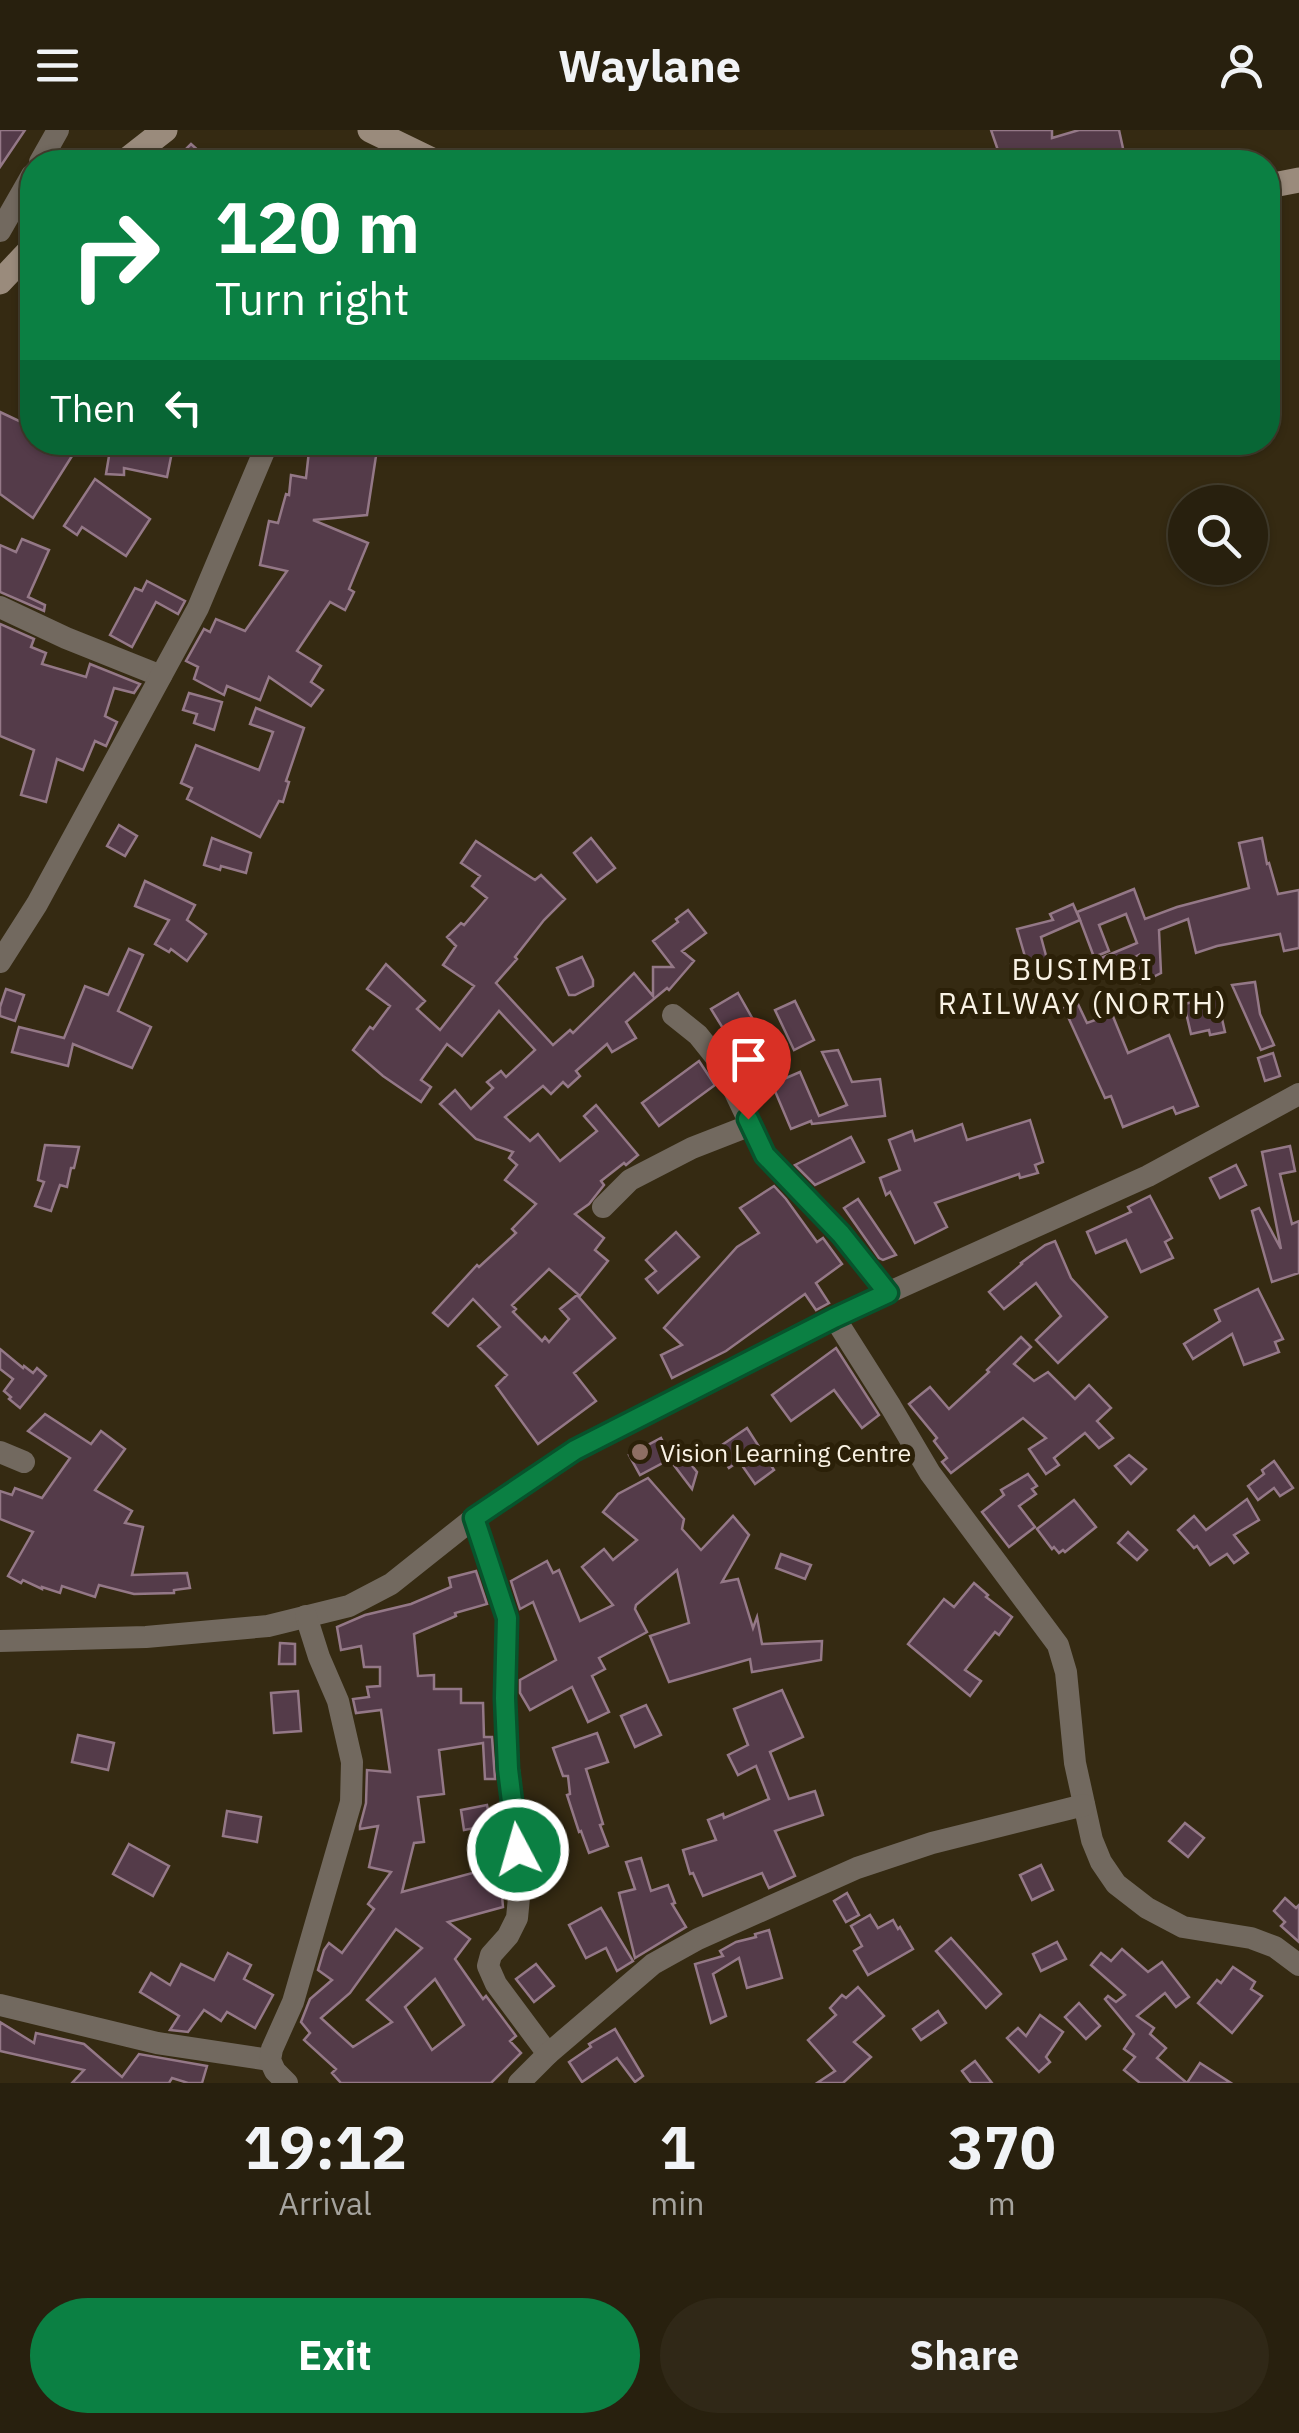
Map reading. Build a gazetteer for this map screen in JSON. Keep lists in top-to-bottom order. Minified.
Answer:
{"districts":["BUSIMBI RAILWAY (NORTH)"],"places":["Vision Learning Centre"],"page":{"header":"Waylane","turn":["120 m","Turn right"],"then":"Then","eta":["19:12","Arrival","1","min","370","m"],"buttons":["Exit","Share"]}}
